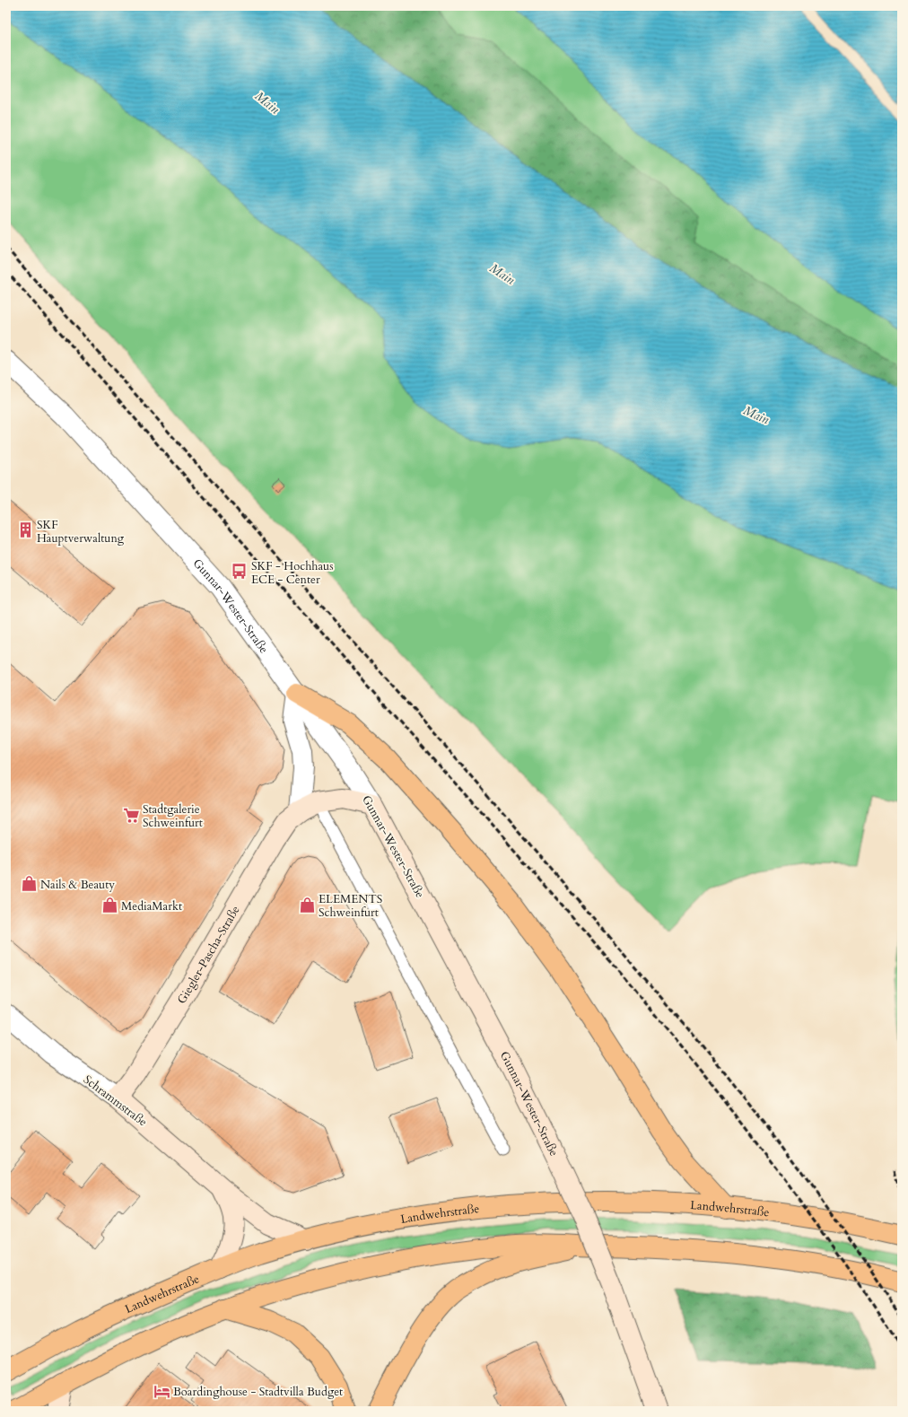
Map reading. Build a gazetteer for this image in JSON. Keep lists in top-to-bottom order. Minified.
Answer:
{"streets":{"main road":["Landwehrstraße"],"street":["Gunnar-Wester-Straße","Giegler-Pascha-Straße","Schrammstraße"]},"crossings":[["Gunnar-Wester-Straße","Giegler-Pascha-Straße"],["Giegler-Pascha-Straße","Schrammstraße"],["Schrammstraße","Landwehrstraße"]],"water":["Main"],"places":{"building":["SKF Hauptverwaltung"],"bus stop":["SKF - Hochhaus ECE - Center"],"supermarket":["Stadtgalerie Schweinfurt"],"shop":["Nails & Beauty","ELEMENTS Schweinfurt","MediaMarkt"],"hotel":["Boardinghouse - Stadtvilla Budget"]}}
